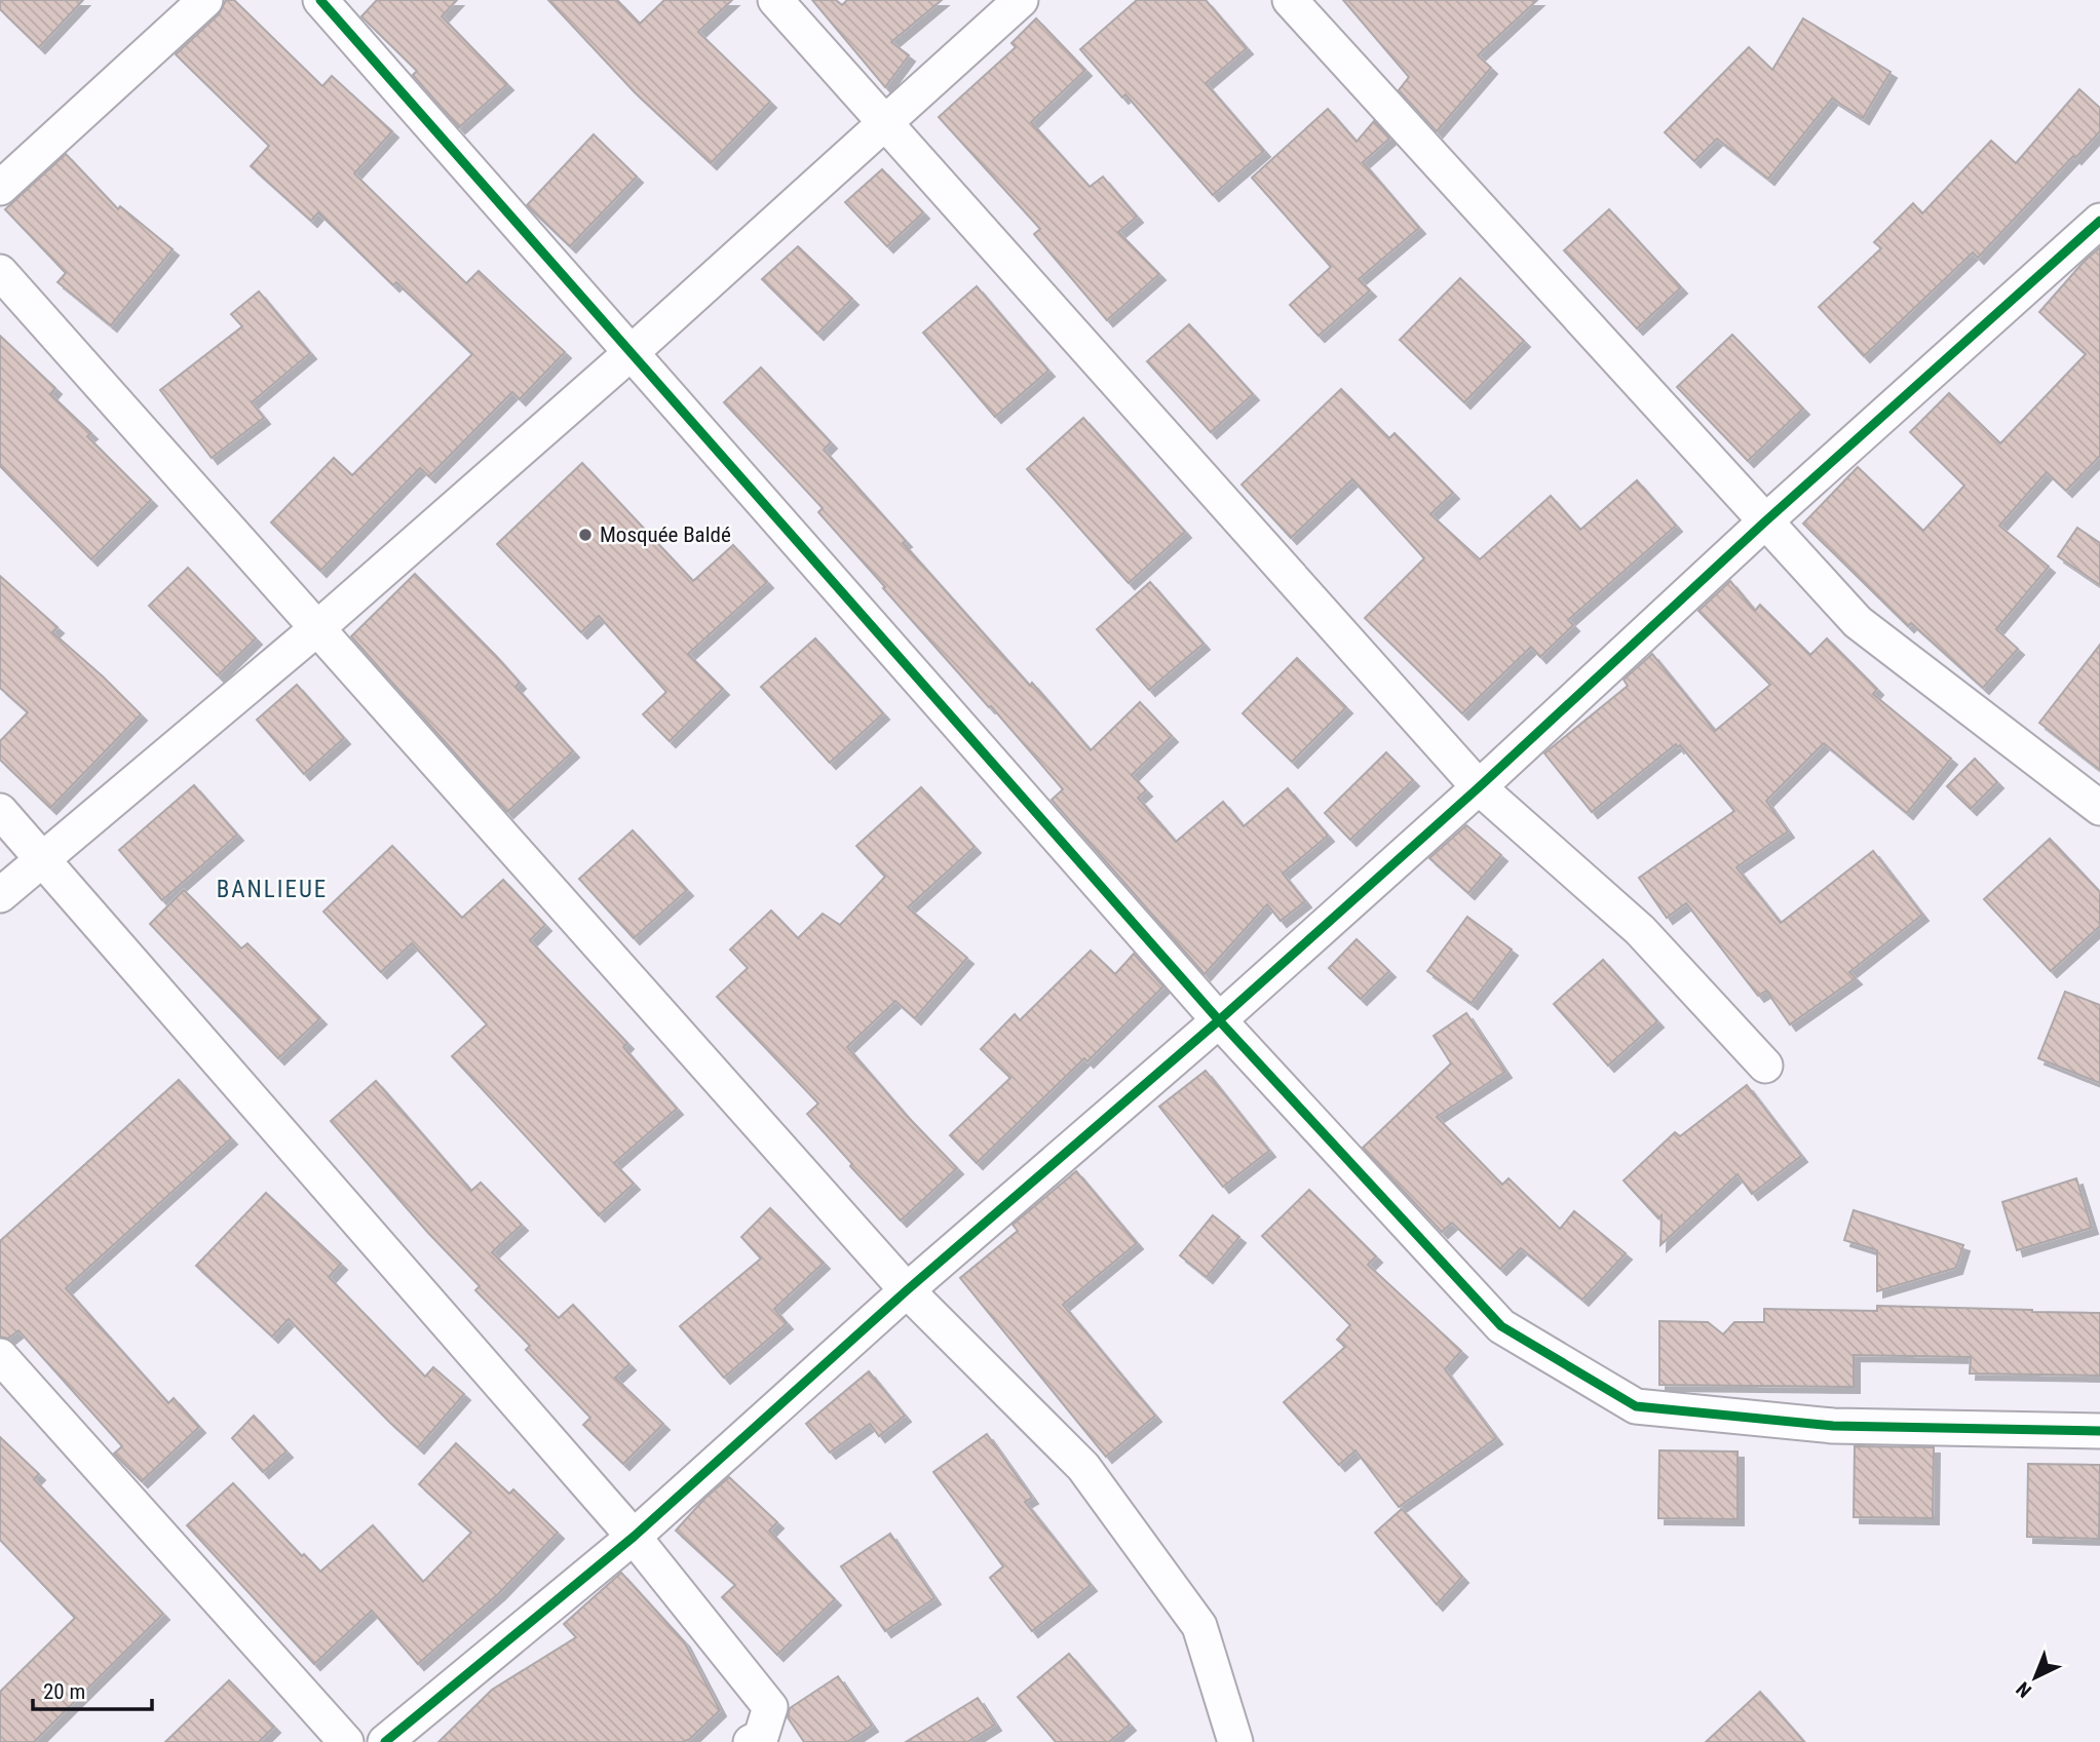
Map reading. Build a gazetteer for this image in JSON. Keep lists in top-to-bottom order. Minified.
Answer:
{"districts":["BANLIEUE"],"places":["Mosquée Baldé"],"scale_bar":"20 m","north":"bottom left"}
